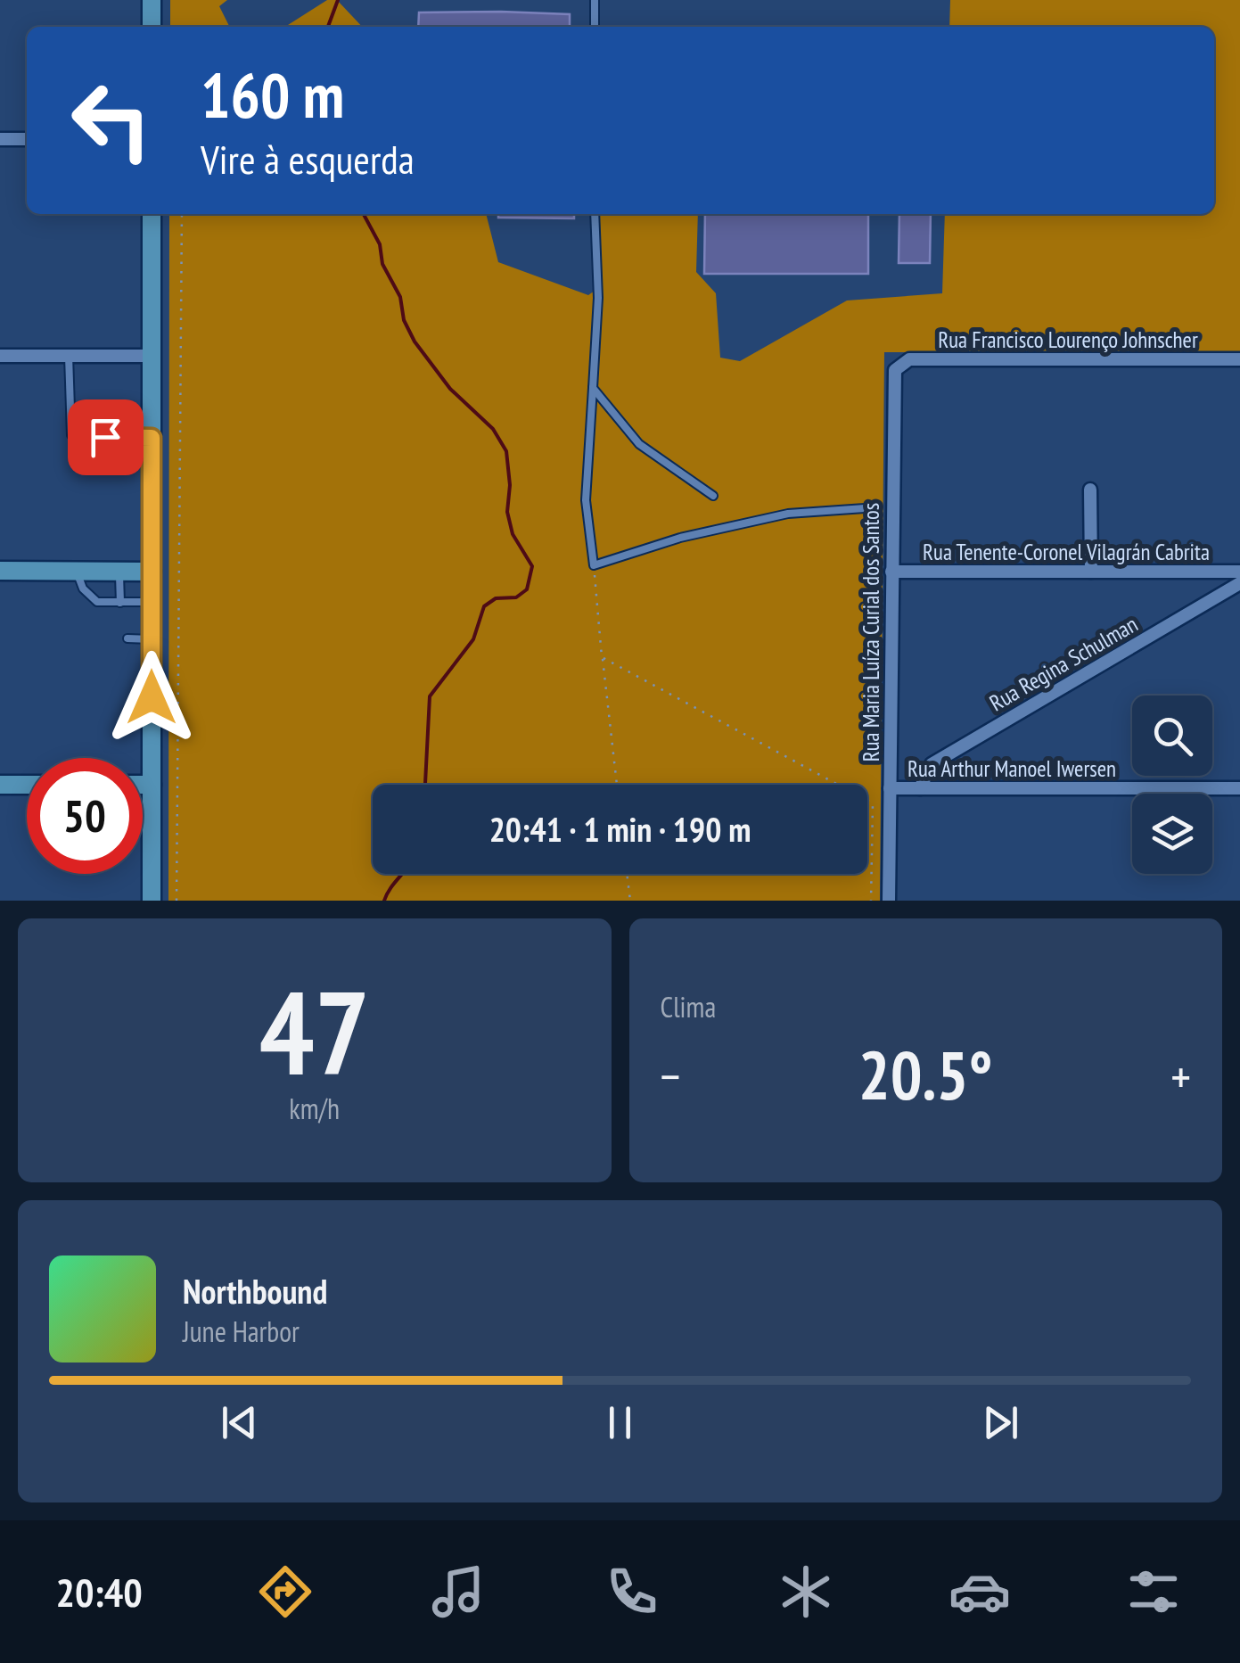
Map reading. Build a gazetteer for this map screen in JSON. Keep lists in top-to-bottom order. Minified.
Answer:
{"streets":{"street":["Rua Francisco Lourenço Johnscher","Rua Tenente-Coronel Vilagrán Cabrita","Rua Maria Luíza Curial dos Santos","Rua Regina Schulman","Rua Arthur Manoel Iwersen"]},"crossings":[["Rua Francisco Lourenço Johnscher","Rua Maria Luíza Curial dos Santos"],["Rua Tenente-Coronel Vilagrán Cabrita","Rua Maria Luíza Curial dos Santos"],["Rua Maria Luíza Curial dos Santos","Rua Arthur Manoel Iwersen"],["Rua Regina Schulman","Rua Arthur Manoel Iwersen"]],"page":{"turn":["160 m","Vire à esquerda"],"limit":"50","trip":"20:41 · 1 min · 190 m","tile":[["47","km/h"],"Clima"],"heat":["−","20.5°","+"],"song":["Northbound","June Harbor"],"tabs":"20:40"}}
